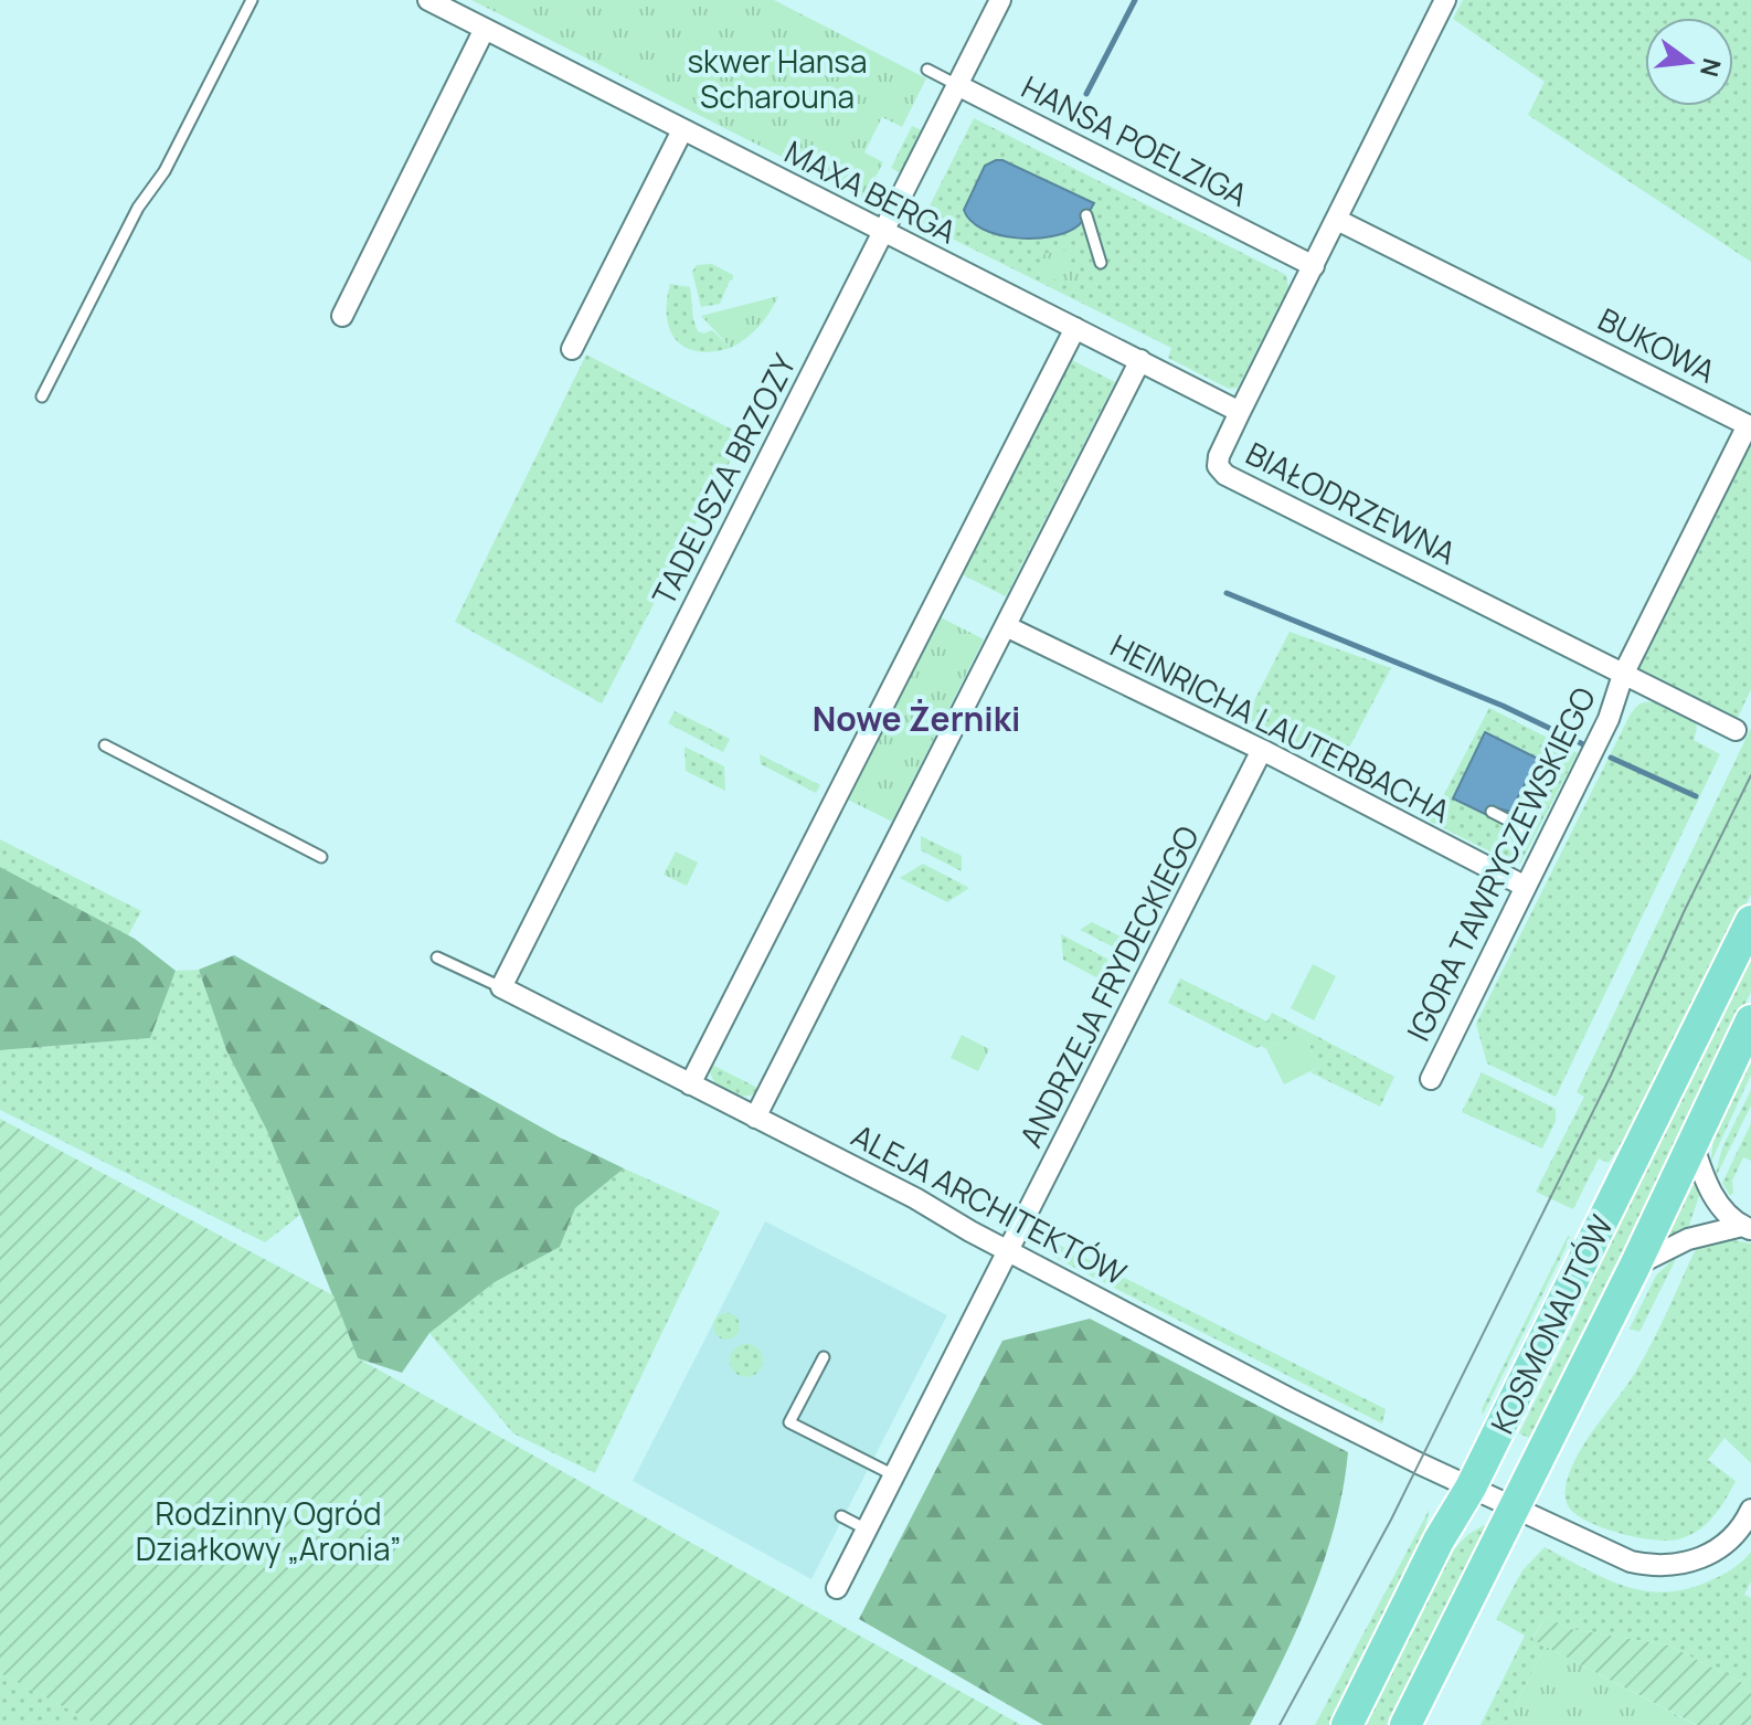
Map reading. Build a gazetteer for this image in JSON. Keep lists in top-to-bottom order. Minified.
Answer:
{"streets":{"main road":["KOSMONAUTÓW"],"street":["HANSA POELZIGA","MAXA BERGA","BUKOWA","TADEUSZA BRZOZY","BIAŁODRZEWNA","HEINRICHA LAUTERBACHA","IGORA TAWRYCZEWSKIEGO","ANDRZEJA FRYDECKIEGO","ALEJA ARCHITEKTÓW"]},"crossings":[["HANSA POELZIGA","TADEUSZA BRZOZY"],["HANSA POELZIGA","BIAŁODRZEWNA"],["MAXA BERGA","TADEUSZA BRZOZY"],["MAXA BERGA","BIAŁODRZEWNA"],["BUKOWA","BIAŁODRZEWNA"],["BUKOWA","IGORA TAWRYCZEWSKIEGO"],["TADEUSZA BRZOZY","ALEJA ARCHITEKTÓW"],["BIAŁODRZEWNA","IGORA TAWRYCZEWSKIEGO"],["HEINRICHA LAUTERBACHA","IGORA TAWRYCZEWSKIEGO"],["HEINRICHA LAUTERBACHA","ANDRZEJA FRYDECKIEGO"],["ANDRZEJA FRYDECKIEGO","ALEJA ARCHITEKTÓW"],["ALEJA ARCHITEKTÓW","KOSMONAUTÓW"]],"districts":["Nowe Żerniki"],"parks":["skwer Hansa Scharouna","Rodzinny Ogród Działkowy „Aronia”"],"north":"right"}
